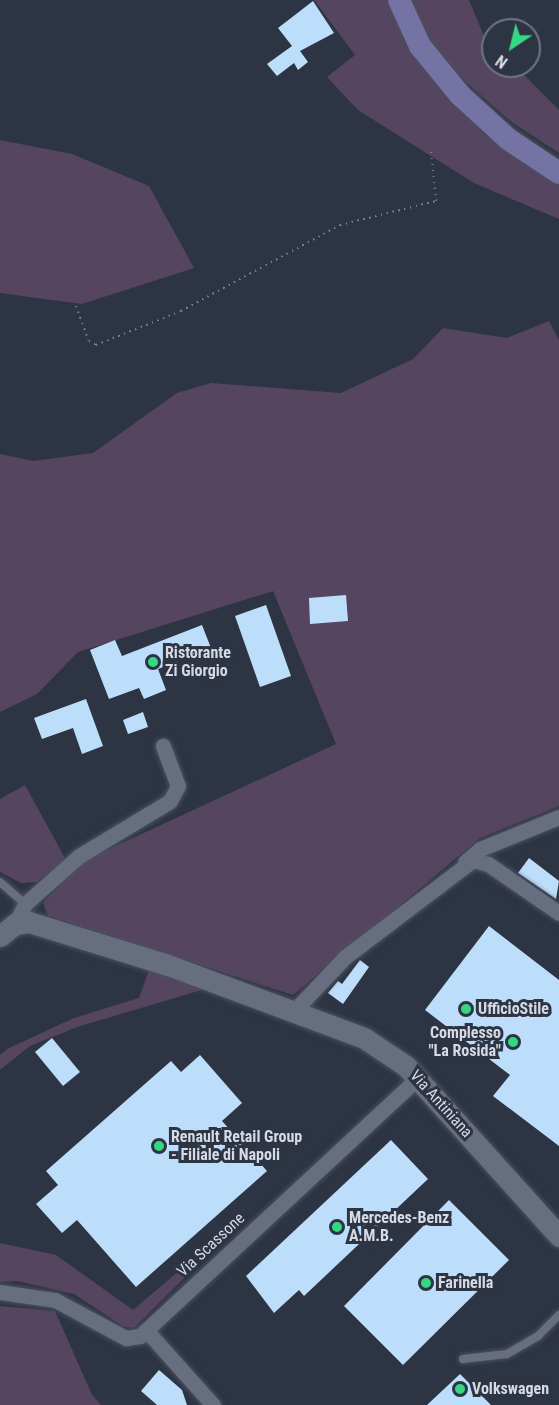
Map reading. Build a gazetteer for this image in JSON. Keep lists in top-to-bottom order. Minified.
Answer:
{"streets":{"street":["Via Antiniana","Via Scassone"]},"crossings":[["Via Antiniana","Via Scassone"]],"places":["Ristorante Zi Giorgio","UfficioStile","Complesso \"La Rosida\"","Renault Retail Group - Filiale di Napoli","Mercedes-Benz A.M.B.","Farinella","Volkswagen"],"north":"bottom left"}
